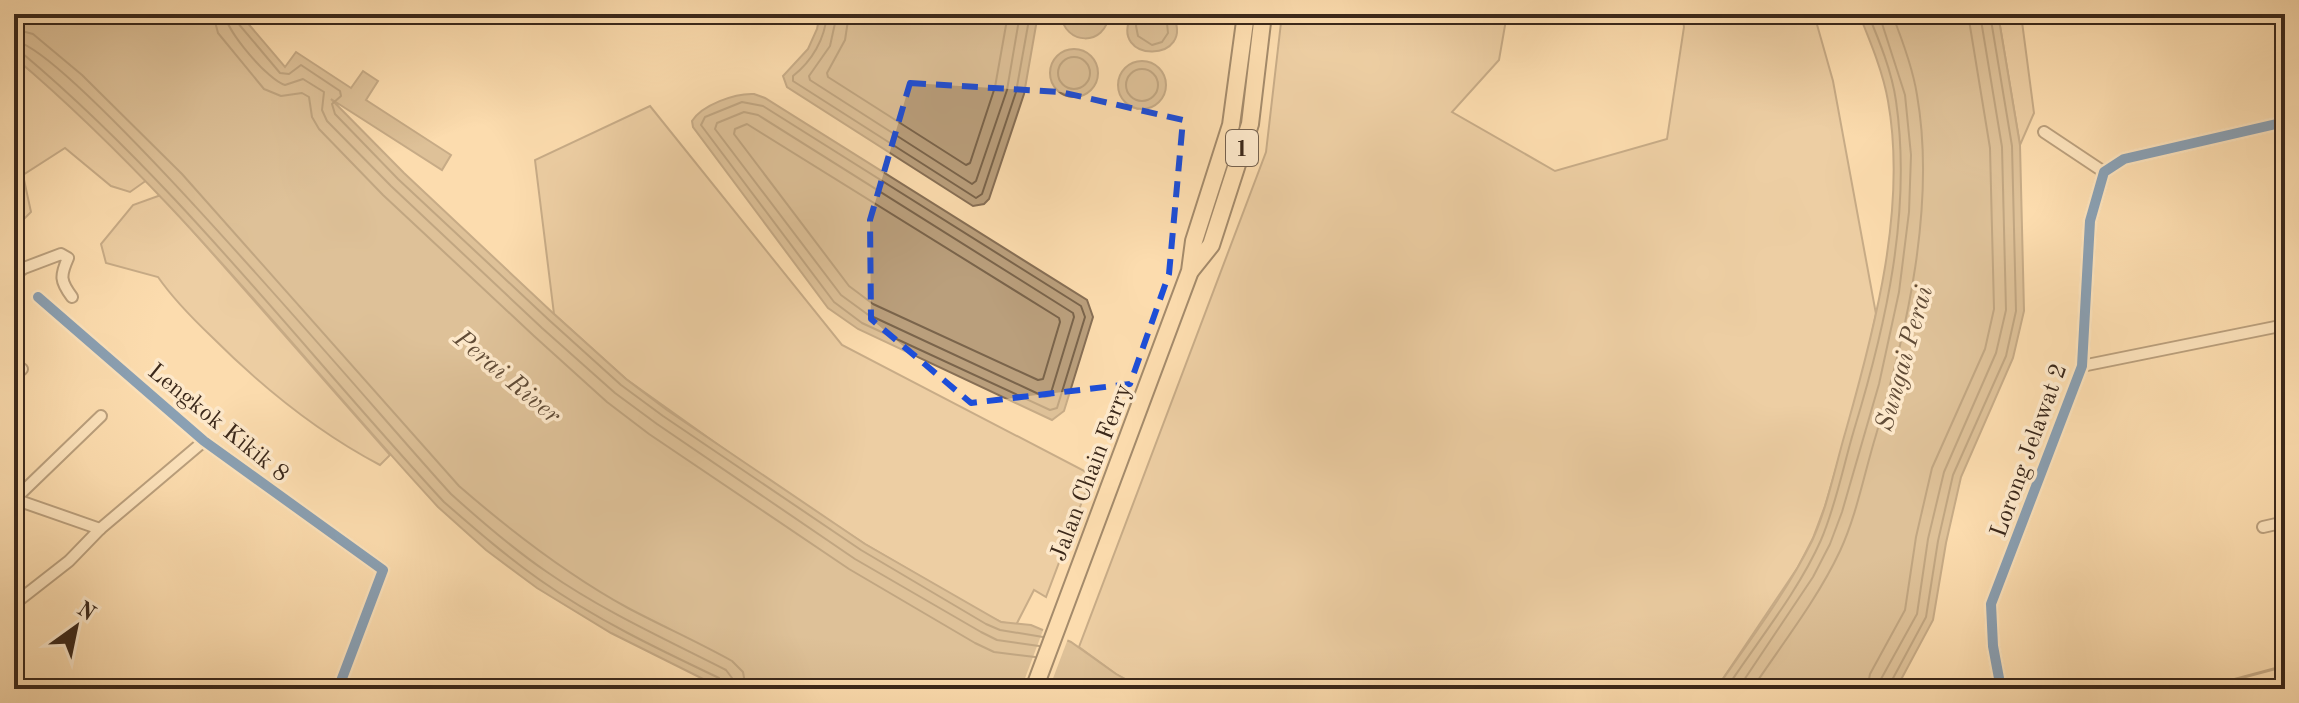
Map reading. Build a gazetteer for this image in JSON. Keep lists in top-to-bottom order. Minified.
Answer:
{"streets":{"highway":["1","Jalan Chain Ferry"],"street":["Lengkok Kikik 8","Lorong Jelawat 2"]},"water":["Sungai Perai","Perai River"],"north":"top right"}
